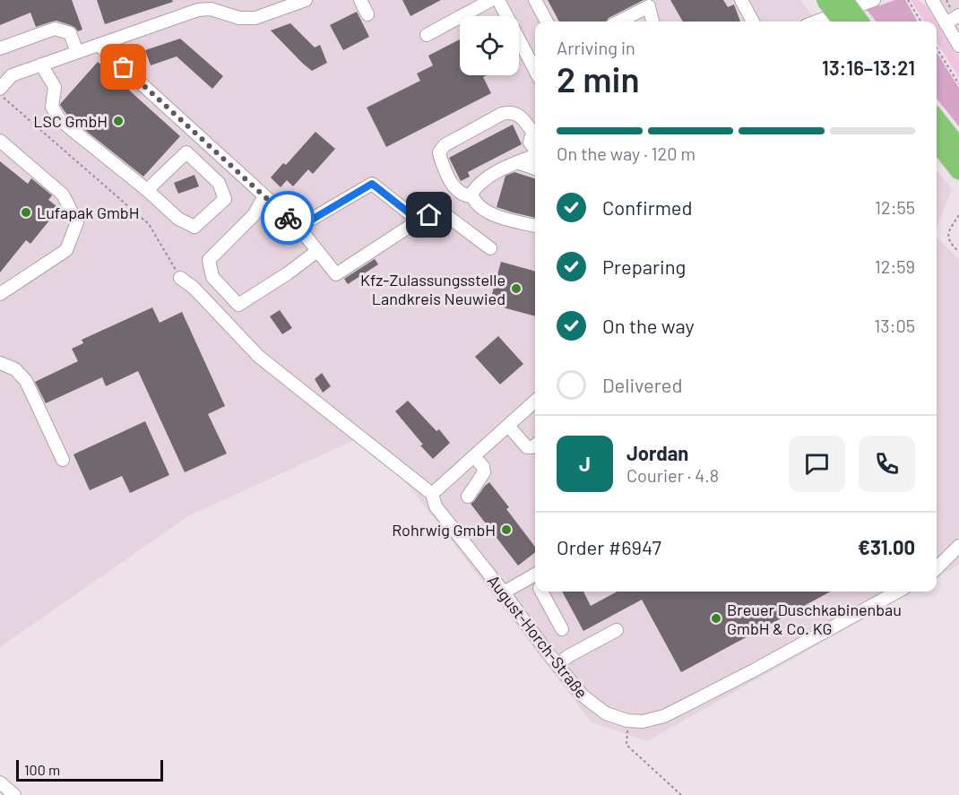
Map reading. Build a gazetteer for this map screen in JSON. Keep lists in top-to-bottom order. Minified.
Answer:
{"streets":{"street":["August-Horch-Straße"]},"places":["LSC GmbH","Lufapak GmbH","Kfz-Zulassungsstelle Landkreis Neuwied","Rohrwig GmbH","Breuer Duschkabinenbau GmbH & Co. KG"],"scale_bar":"100 m","page":{"heading":["2 min","Arriving in","13:16–13:21"],"panel":["Jordan","Courier · 4.8","Order #6947","€31.00"],"bar":"On the way · 120 m","list":[["Confirmed","12:55"],["Preparing","12:59"],["On the way","13:05"],"Delivered"],"round":"J","scale":"100 m"}}
